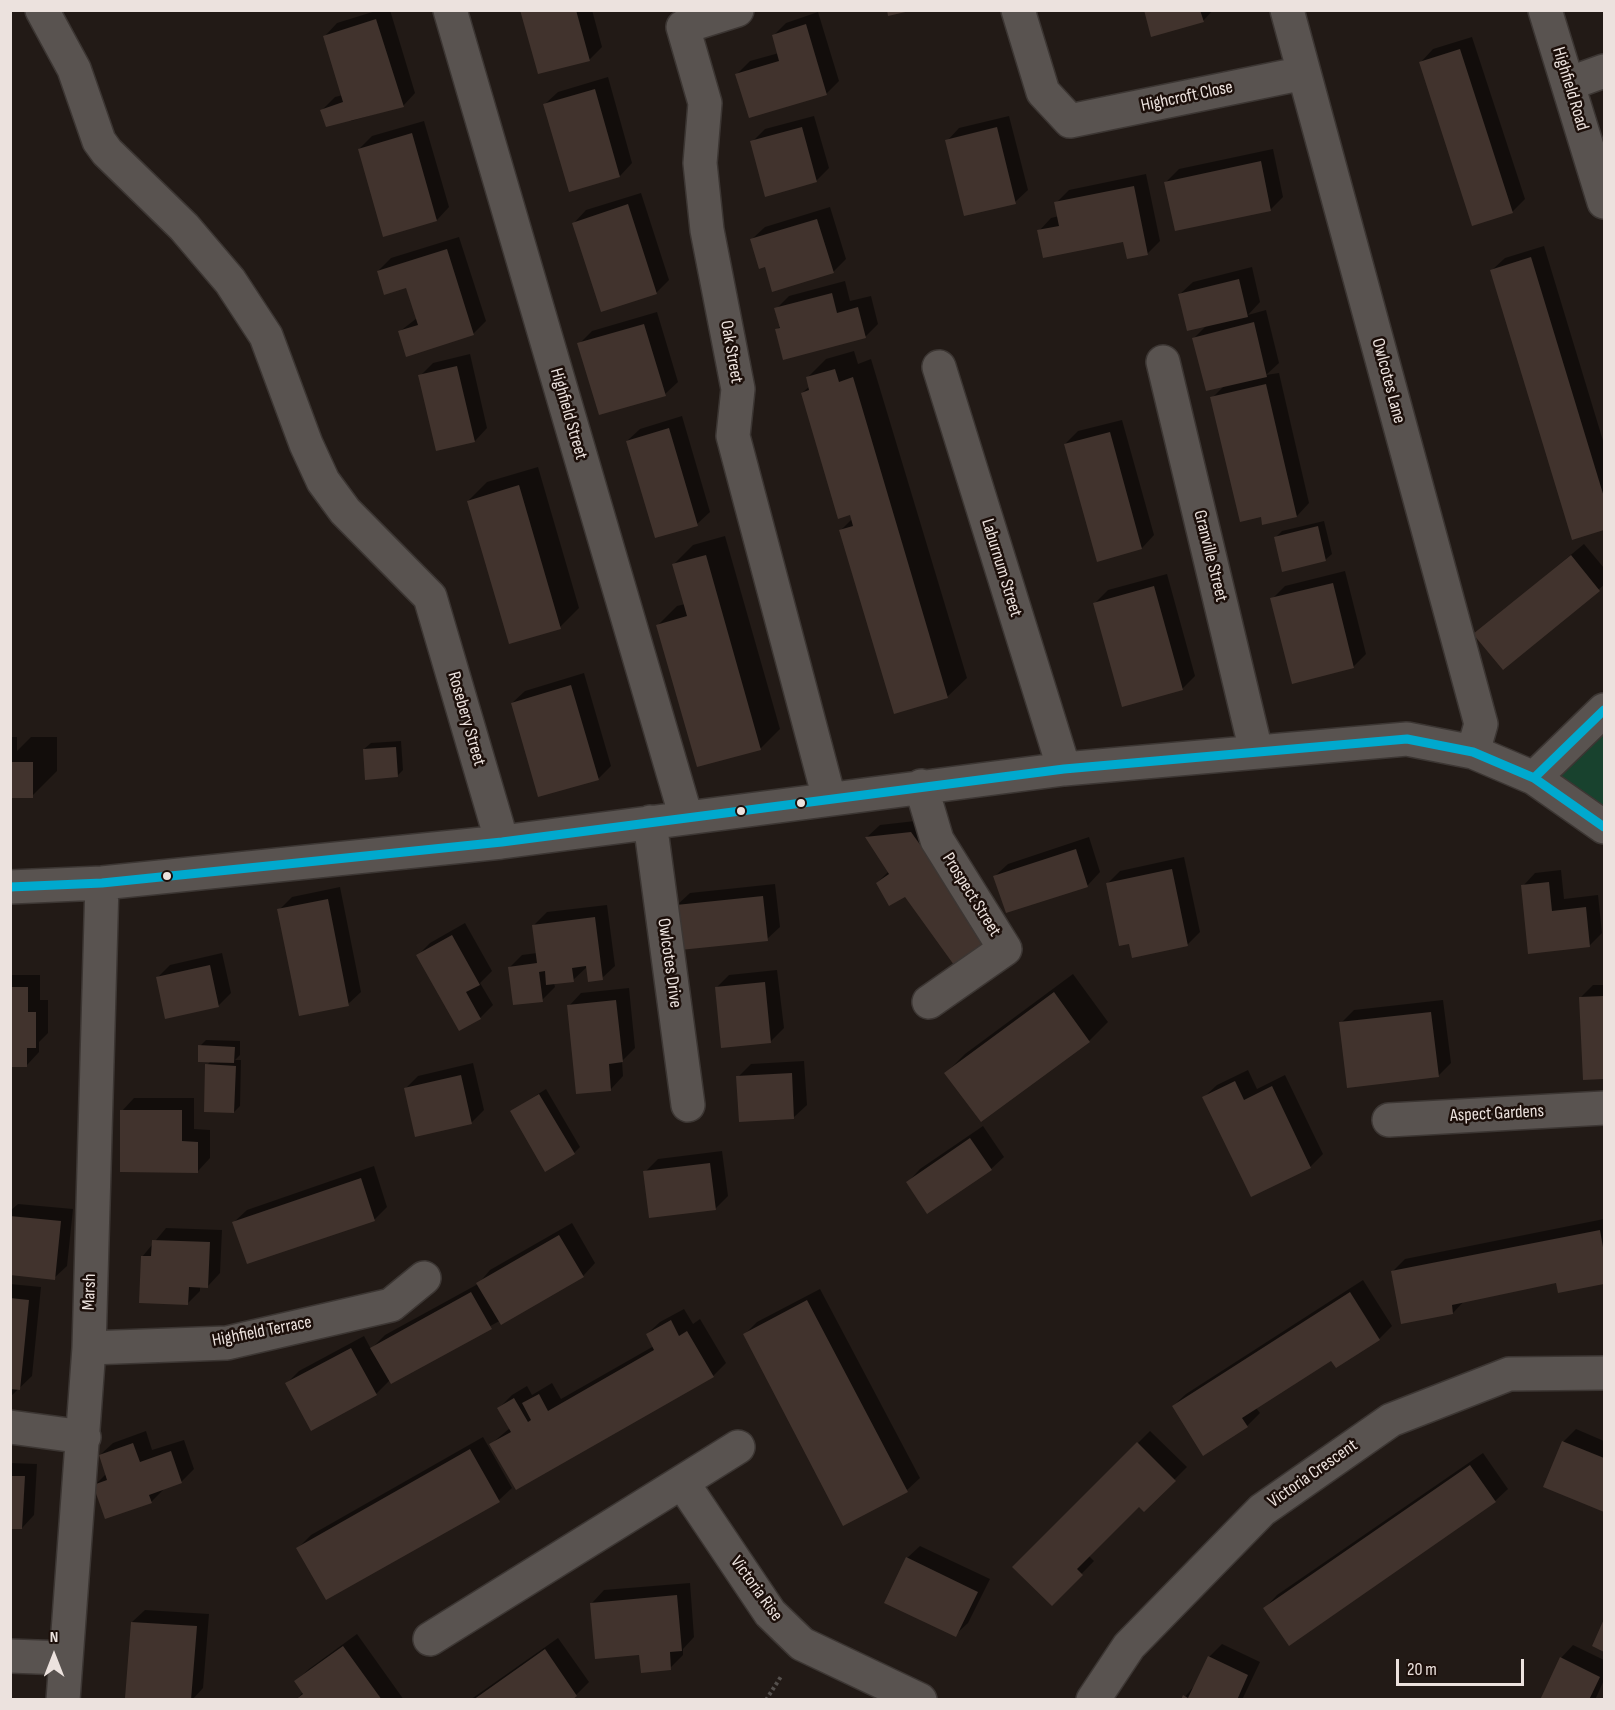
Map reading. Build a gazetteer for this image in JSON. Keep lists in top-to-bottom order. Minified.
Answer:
{"streets":{"street":["Highfield Road","Highcroft Close","Oak Street","Owlcotes Lane","Highfield Street","Granville Street","Laburnum Street","Rosebery Street","Prospect Street","Owlcotes Drive","Aspect Gardens","Marsh","Highfield Terrace","Victoria Crescent","Victoria Rise"]},"crossings":[["Highcroft Close","Owlcotes Lane"],["Marsh","Highfield Terrace"]],"scale_bar":"20 m","north":"top"}
